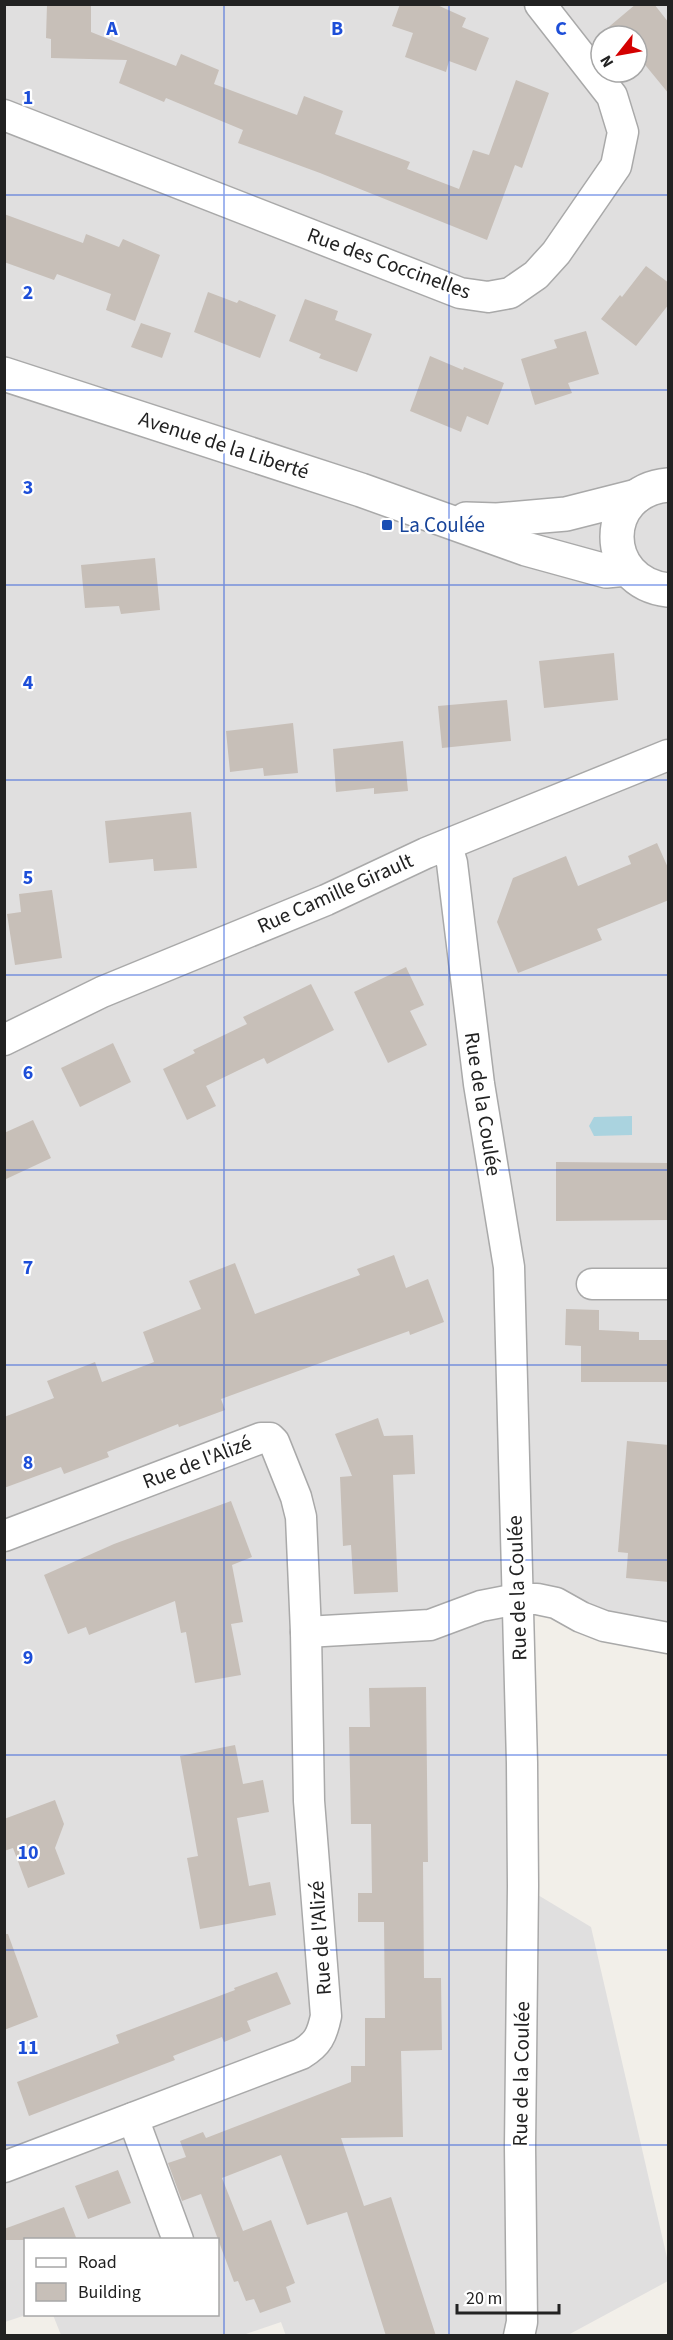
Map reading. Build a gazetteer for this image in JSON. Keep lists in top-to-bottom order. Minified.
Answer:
{"streets":{"street":["Rue des Coccinelles","Avenue de la Liberté","Rue Camille Girault","Rue de la Coulée","Rue de l'Alizé"]},"crossings":[["Rue Camille Girault","Rue de la Coulée"]],"places":{"transit":["La Coulée"]},"legend":["Road","Building"],"scale_bar":"20 m","north":"bottom left","grid":{"columns":["A","B","C"],"rows":["1","2","3","4","5","6","7","8","9","10","11"]}}
